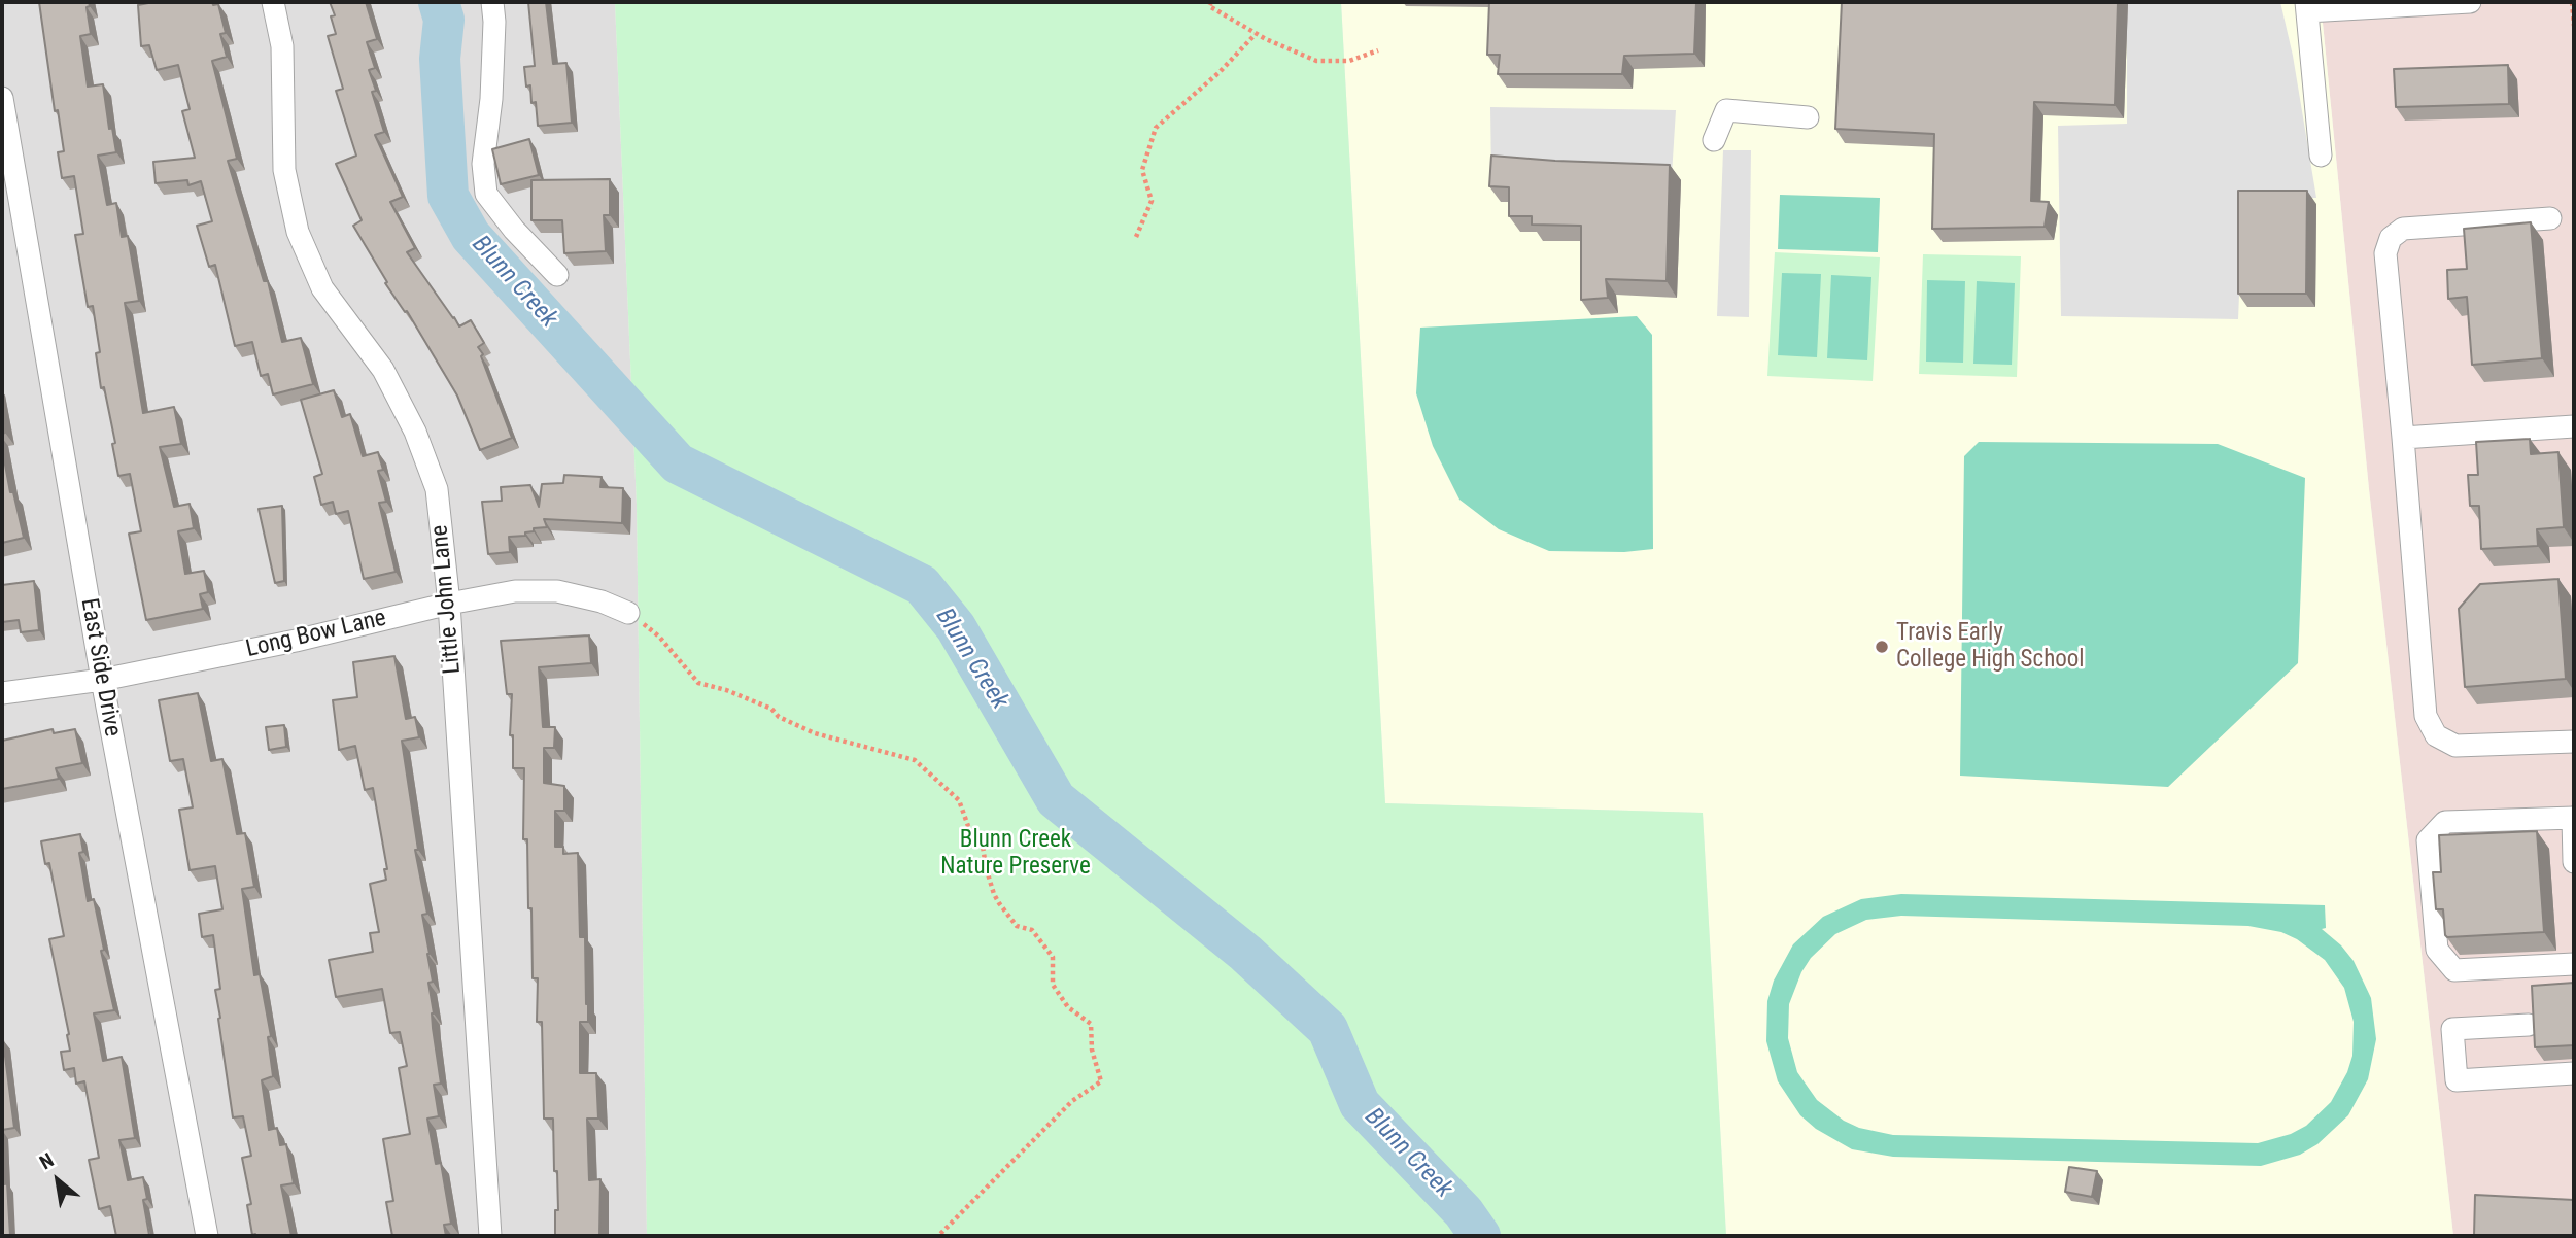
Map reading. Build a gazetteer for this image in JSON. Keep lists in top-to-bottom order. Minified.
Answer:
{"streets":{"street":["Little John Lane","Long Bow Lane","East Side Drive"]},"crossings":[["Little John Lane","Long Bow Lane"],["Long Bow Lane","East Side Drive"]],"water":["Blunn Creek"],"parks":["Blunn Creek Nature Preserve"],"places":["Travis Early College High School"],"north":"top left"}
